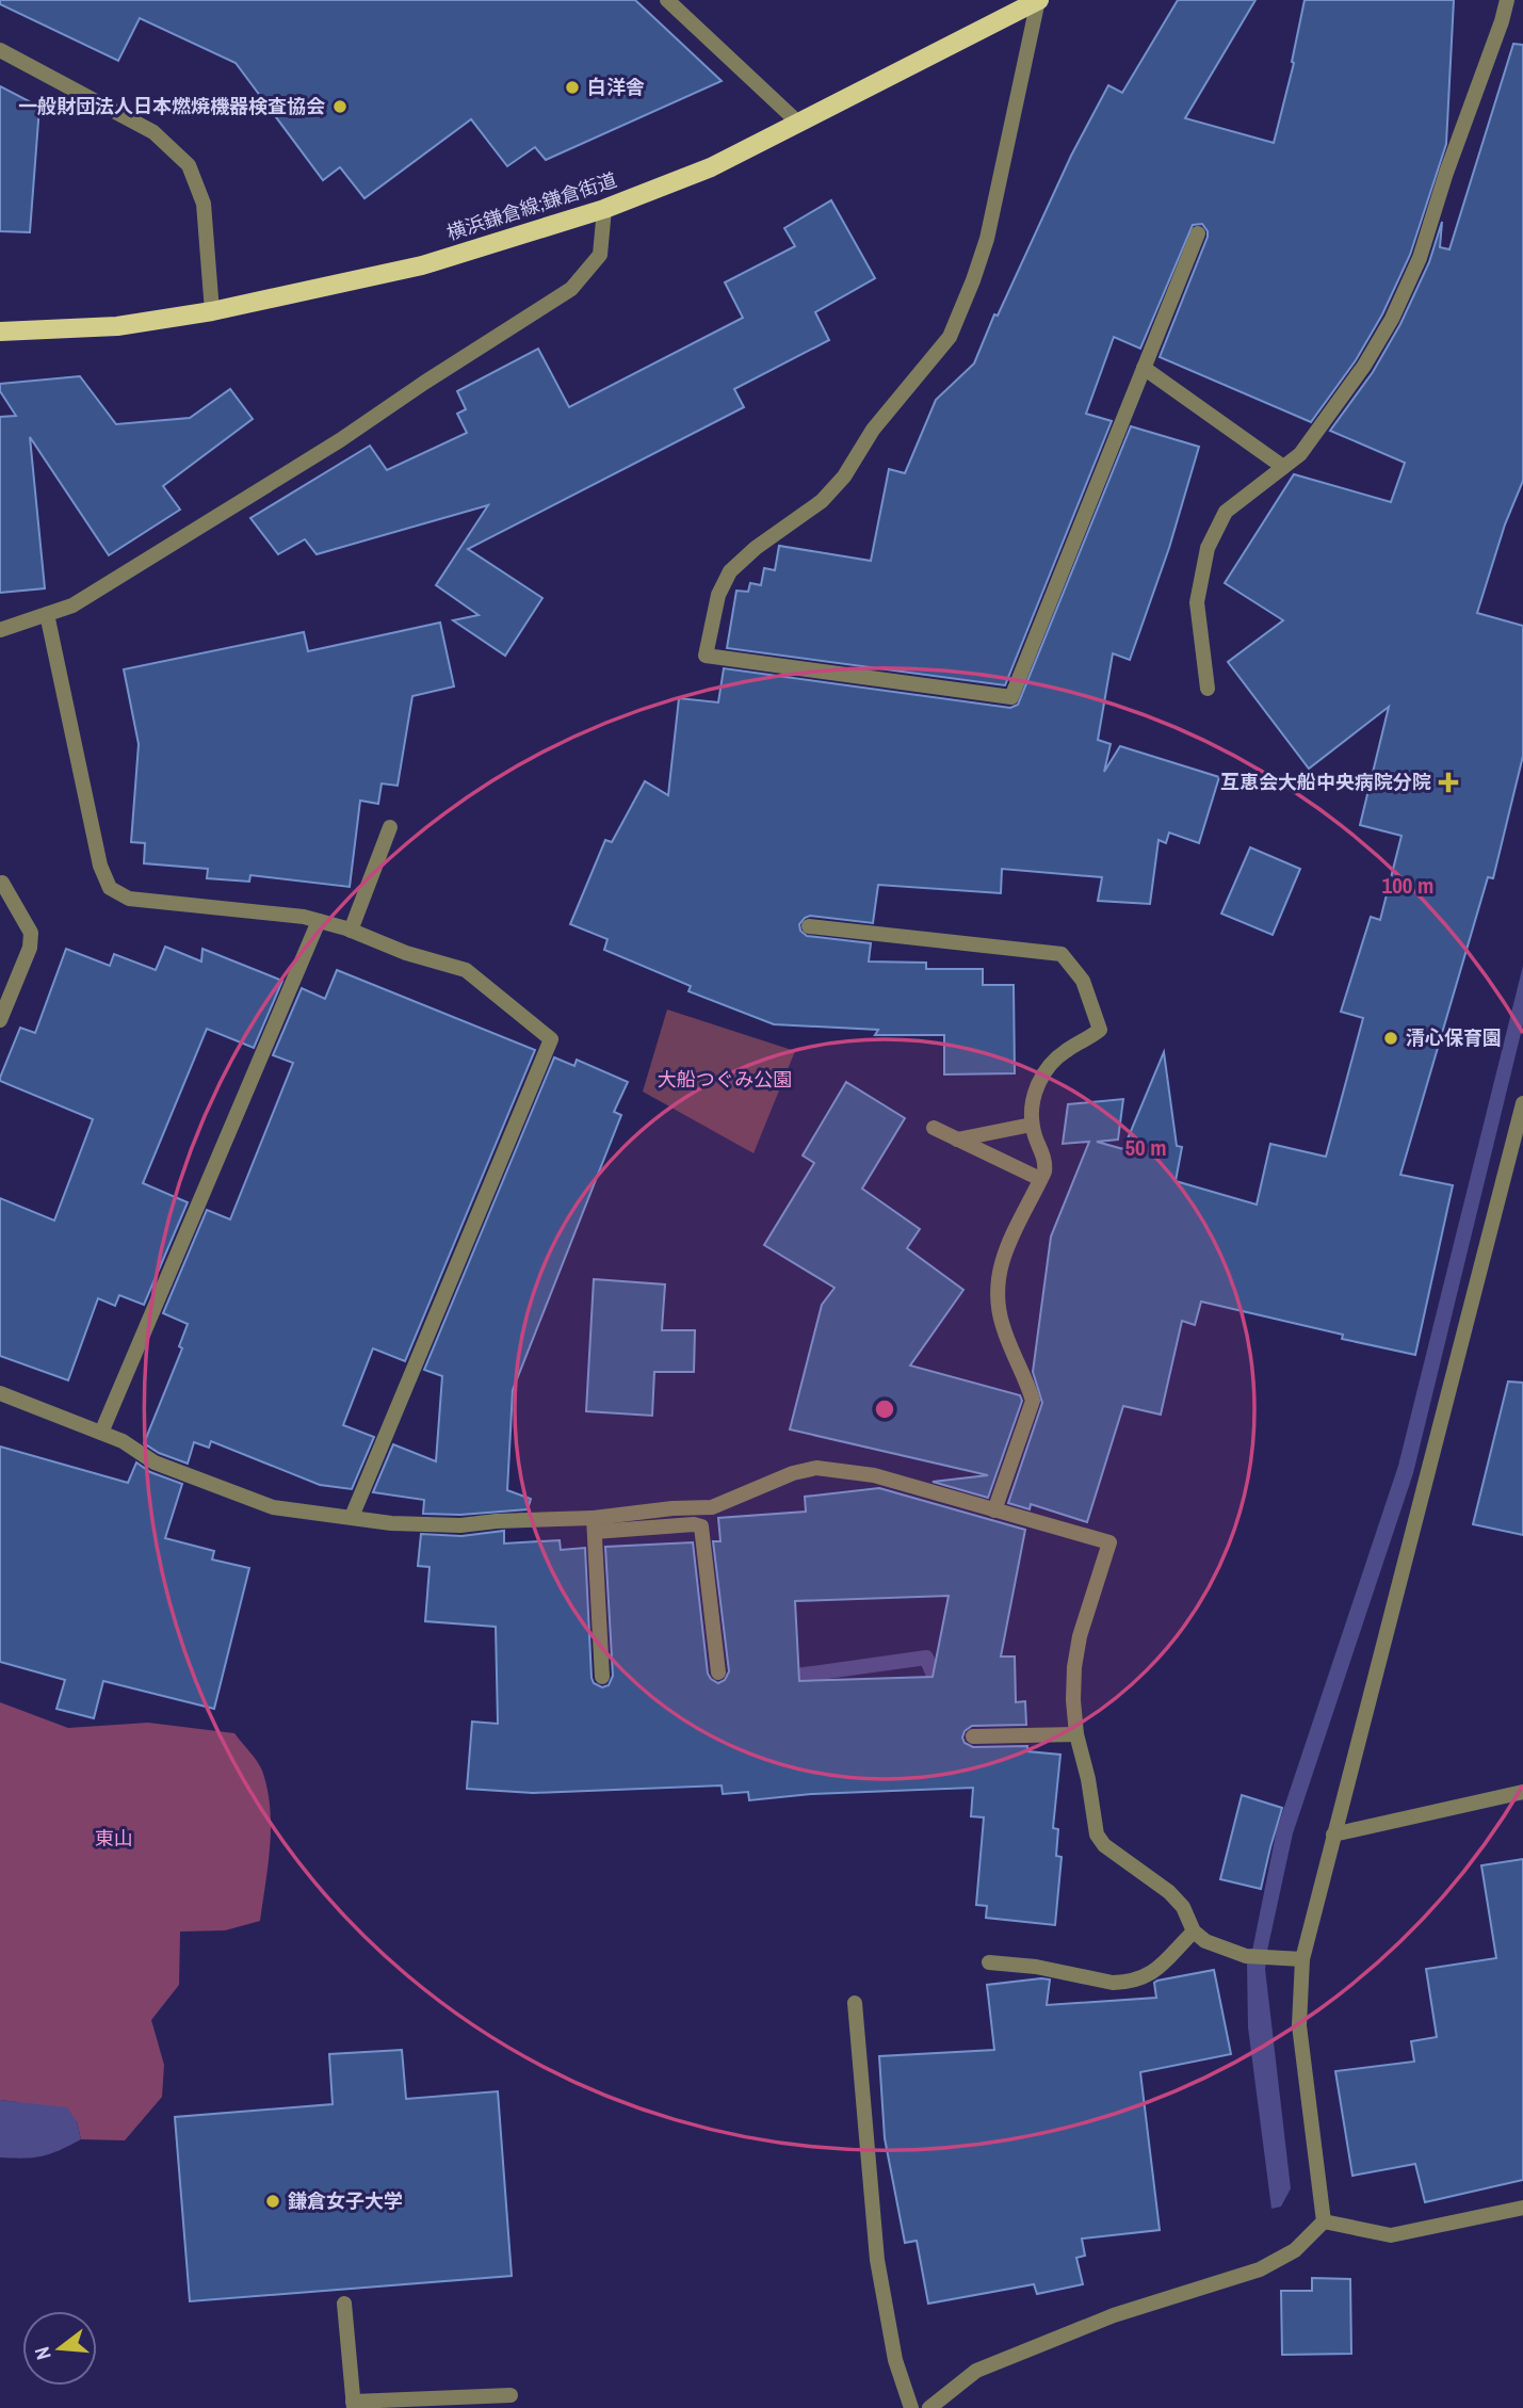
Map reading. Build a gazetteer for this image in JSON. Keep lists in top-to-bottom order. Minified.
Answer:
{"streets":{"main road":["横浜鎌倉線;鎌倉街道"]},"parks":["大船つぐみ公園","東山"],"places":{"other":["白洋舎","一般財団法人日本燃焼機器検査協会","清心保育園","鎌倉女子大学"],"health":["互恵会大船中央病院分院"]},"north":"left","rings":["100 m","50 m"]}
